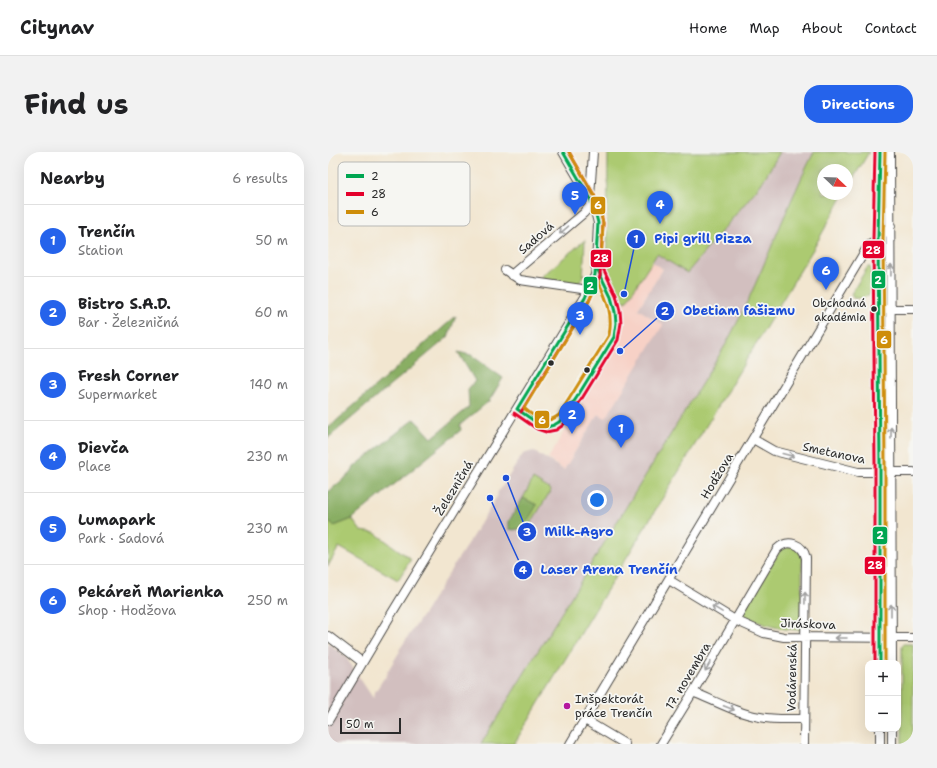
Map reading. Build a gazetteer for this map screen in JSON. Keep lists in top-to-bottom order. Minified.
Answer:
{"streets":{"street":["Sadová","Smetanova","Hodžova","Železničná","Jiráskova","17. novembra","Vodárenská"]},"crossings":[["Sadová","Železničná"],["Smetanova","Hodžova"],["Hodžova","Jiráskova"],["Jiráskova","17. novembra"],["Jiráskova","Vodárenská"],["17. novembra","Vodárenská"]],"one_way":["Smetanova","Jiráskova","Vodárenská"],"places":["Pipi grill Pizza","Obchodná akadémia","Obetiam fašizmu","Milk-Agro","Laser Arena Trenčín","Inšpektorát práce Trenčín"],"lines":["transit line 2","transit line 28","transit line 6"],"legend":["2","28","6"],"scale_bar":"50 m","north":"bottom right","page":{"header":"Citynav","nav":["Home","Map","About","Contact"],"title":"Find us","buttons":"Directions","heading":["Nearby","6 results"],"pins":["5","4","6","3","2","1"],"list":[{"mark":"1","name":"Trenčín","note":"Station","value":"50 m"},{"mark":"2","name":"Bistro S.A.D.","note":"Bar · Železničná","value":"60 m"},{"mark":"3","name":"Fresh Corner","note":"Supermarket","value":"140 m"},{"mark":"4","name":"Dievča","note":"Place","value":"230 m"},{"mark":"5","name":"Lumapark","note":"Park · Sadová","value":"230 m"},{"mark":"6","name":"Pekáreň Marienka","note":"Shop · Hodžova","value":"250 m"}],"map_buttons":["+","−"],"scale":"50 m"}}
